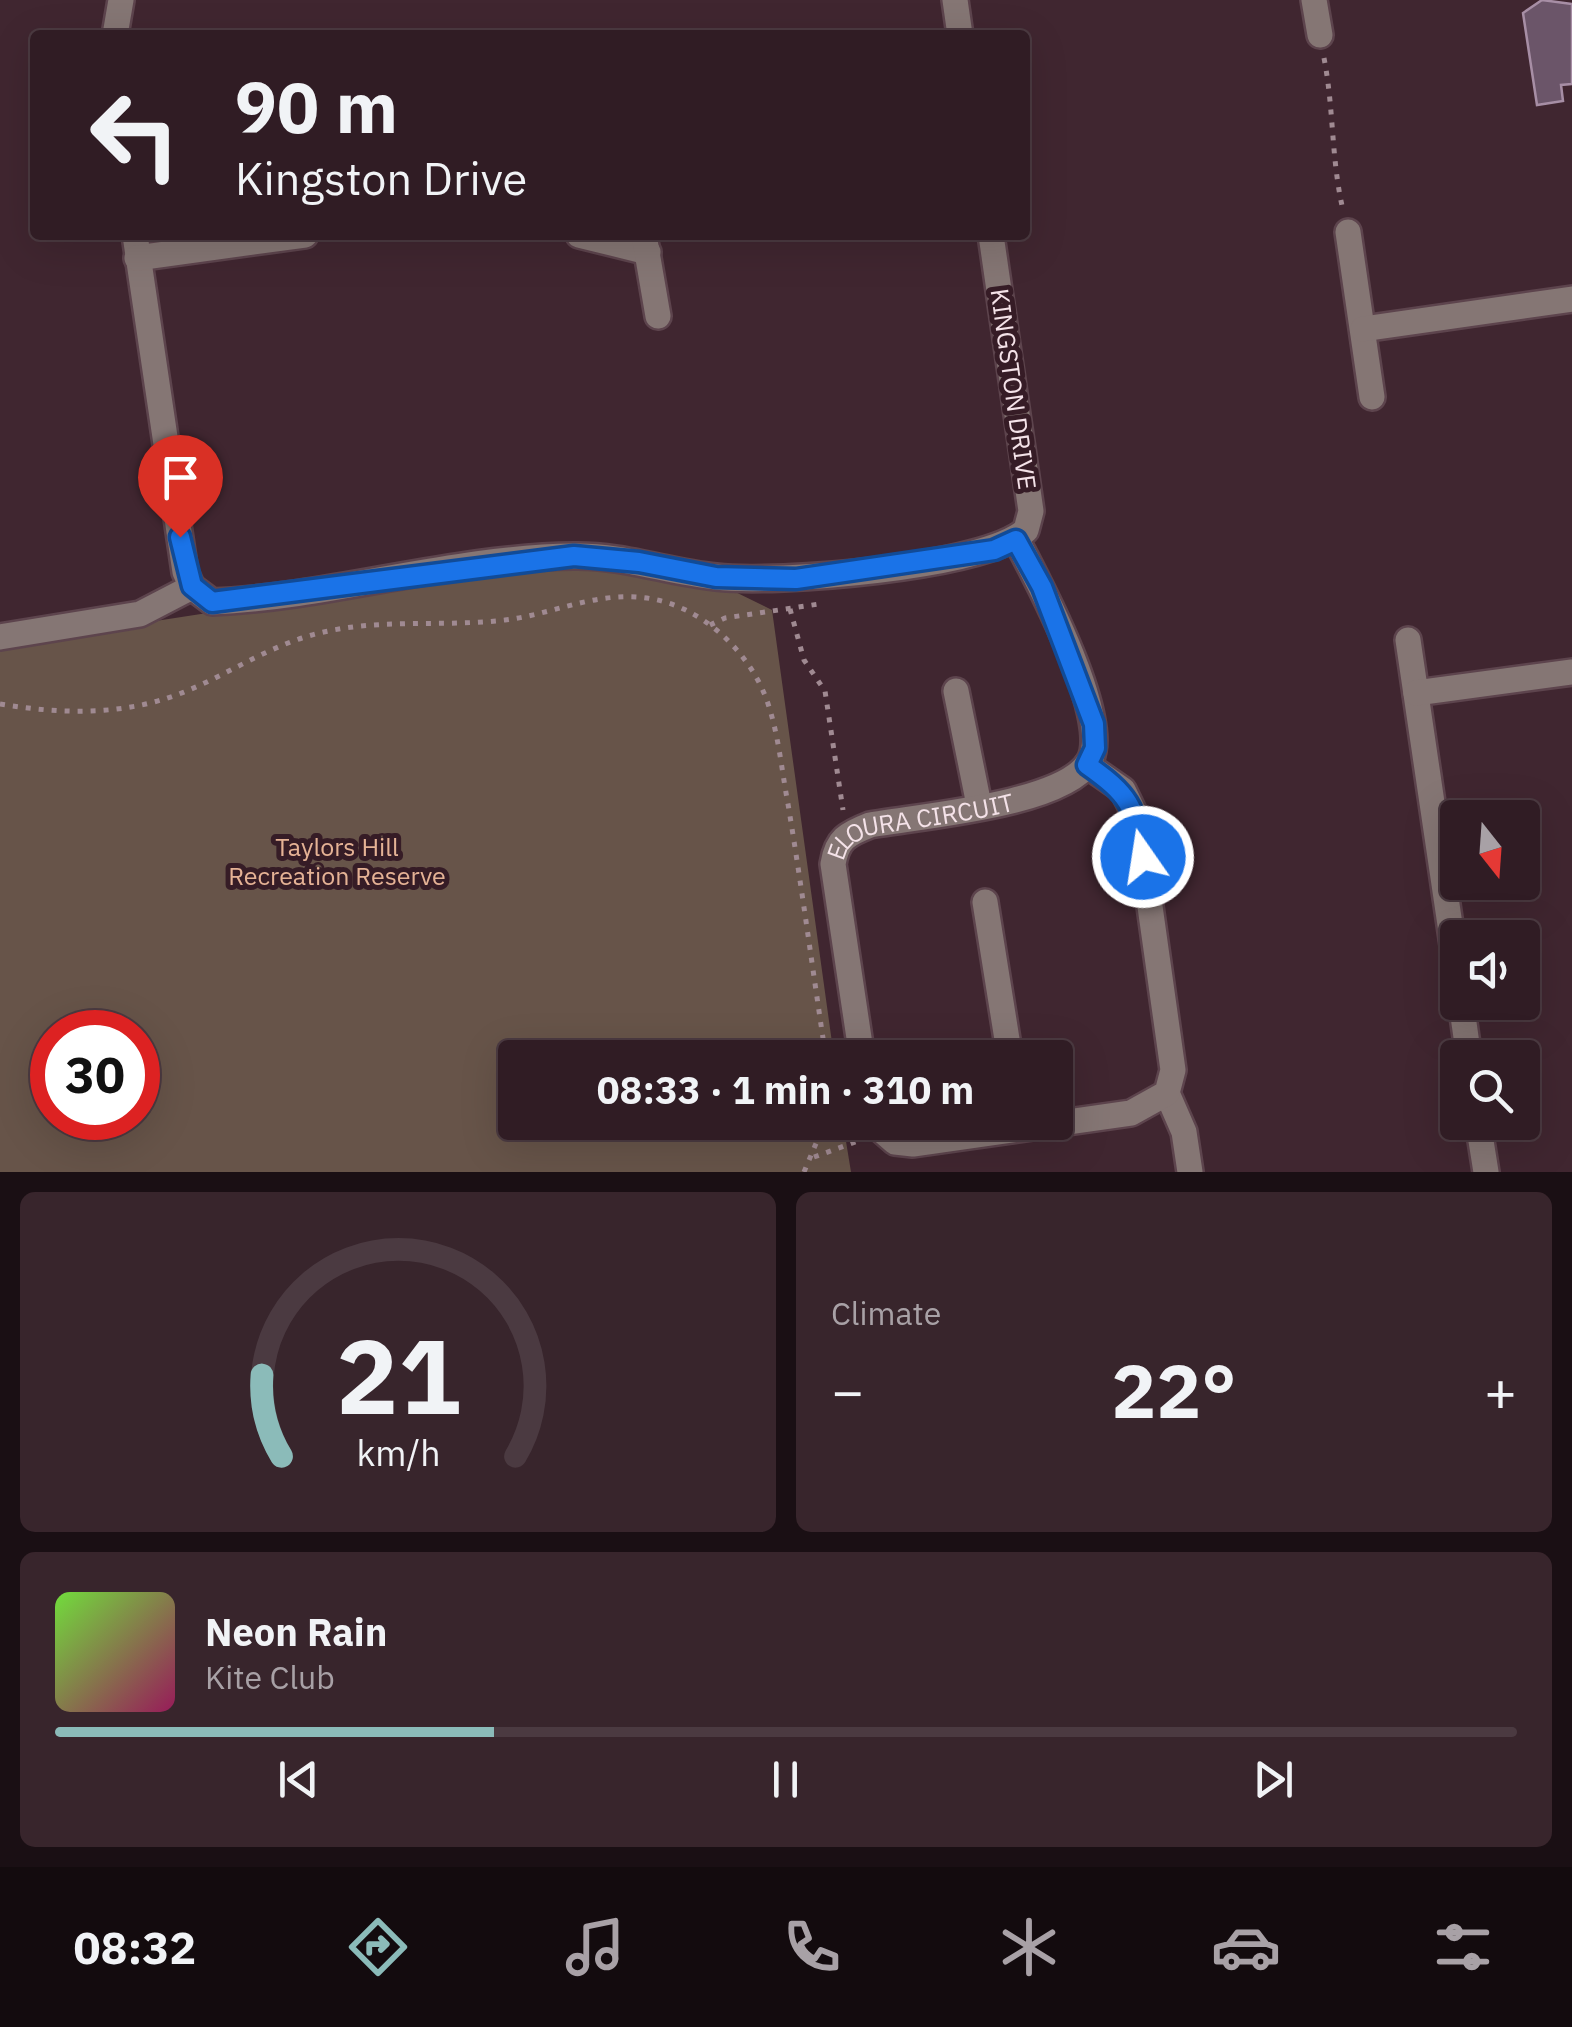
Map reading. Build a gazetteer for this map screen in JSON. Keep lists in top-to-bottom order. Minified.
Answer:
{"streets":{"street":["KINGSTON DRIVE","ELOURA CIRCUIT"]},"parks":["Taylors Hill Recreation Reserve"],"north":"bottom","page":{"turn":["90 m","Kingston Drive"],"limit":"30","trip":"08:33 · 1 min · 310 m","tile":"Climate","heat":["−","22°","+"],"song":["Neon Rain","Kite Club"],"tabs":"08:32","gauge":["21","km/h"]}}
